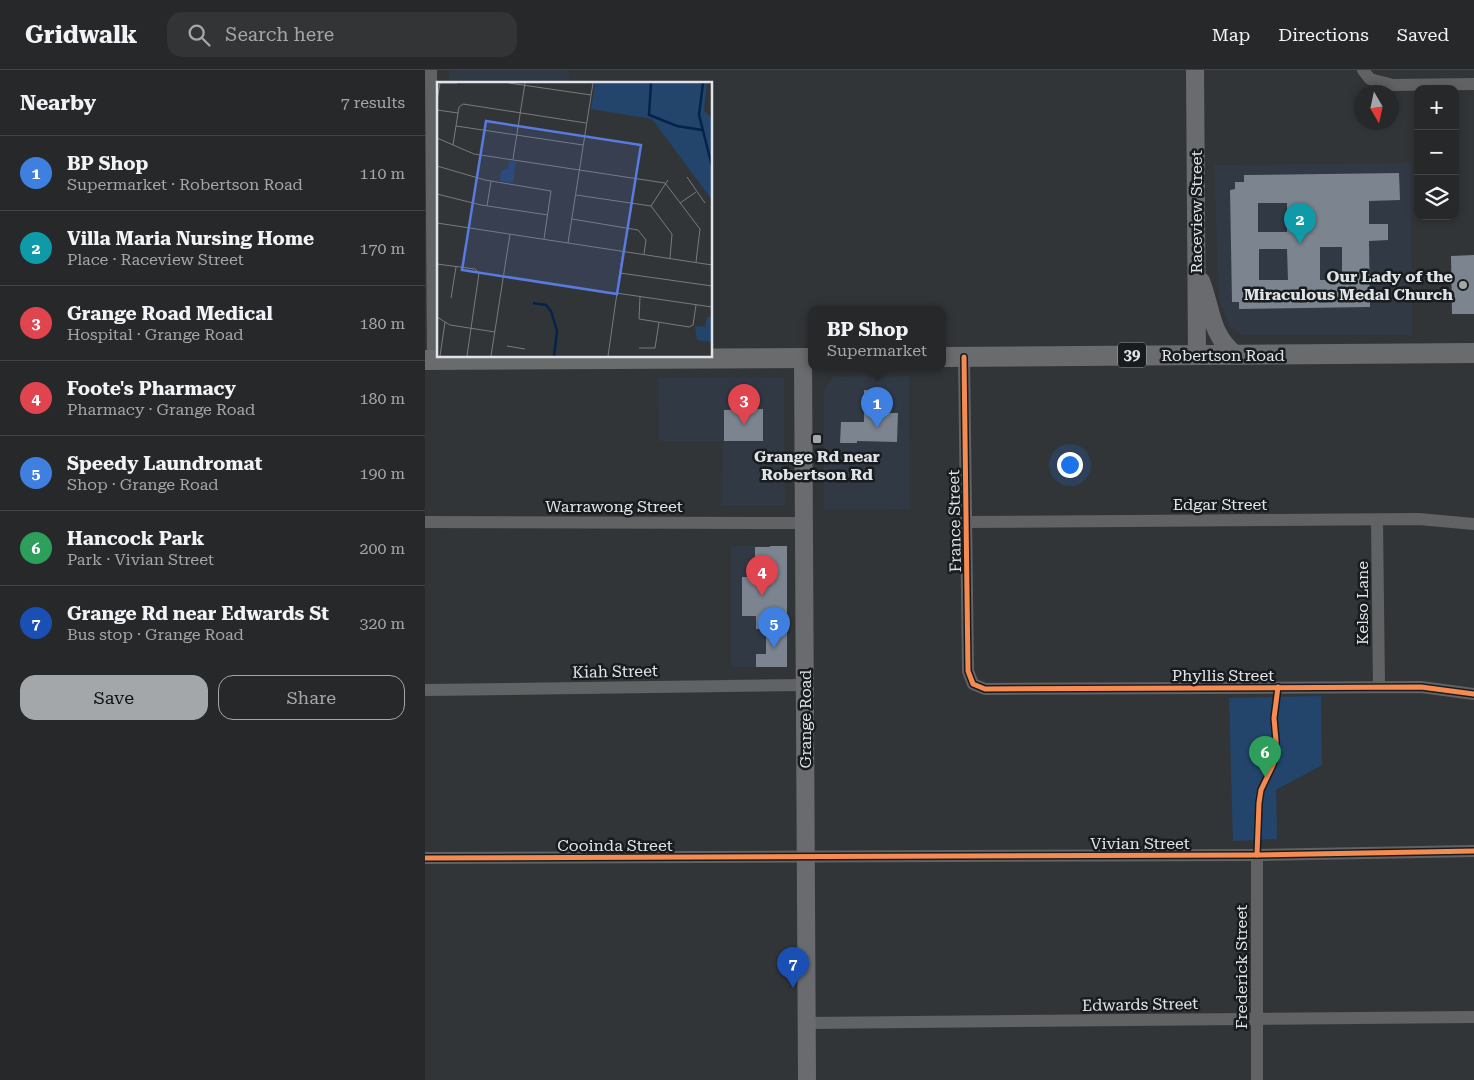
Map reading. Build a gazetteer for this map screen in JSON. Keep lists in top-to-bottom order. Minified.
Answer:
{"streets":{"main road":["Raceview Street","39","Robertson Road","Grange Road"],"street":["Edgar Street","Warrawong Street","France Street","Kelso Lane","Kiah Street","Phyllis Street","Vivian Street","Cooinda Street","Frederick Street","Edwards Street"]},"crossings":[["Raceview Street","Robertson Road"],["Robertson Road","France Street"],["Edgar Street","France Street"],["Edgar Street","Kelso Lane"],["Warrawong Street","Grange Road"],["France Street","Phyllis Street"],["Kelso Lane","Phyllis Street"],["Kiah Street","Grange Road"],["Grange Road","Vivian Street"],["Grange Road","Cooinda Street"],["Grange Road","Edwards Street"],["Vivian Street","Cooinda Street"],["Vivian Street","Frederick Street"],["Frederick Street","Edwards Street"]],"places":{"other":["Our Lady of the Miraculous Medal Church"],"transit":["Grange Rd near Robertson Rd"]},"north":"bottom","page":{"header":"Gridwalk","search":"Search here","nav":["Map","Directions","Saved"],"heading":["Nearby","7 results"],"map_buttons":["+","−"],"list":[{"mark":"1","name":"BP Shop","note":"Supermarket · Robertson Road","value":"110 m"},{"mark":"2","name":"Villa Maria Nursing Home","note":"Place · Raceview Street","value":"170 m"},{"mark":"3","name":"Grange Road Medical","note":"Hospital · Grange Road","value":"180 m"},{"mark":"4","name":"Foote's Pharmacy","note":"Pharmacy · Grange Road","value":"180 m"},{"mark":"5","name":"Speedy Laundromat","note":"Shop · Grange Road","value":"190 m"},{"mark":"6","name":"Hancock Park","note":"Park · Vivian Street","value":"200 m"},{"mark":"7","name":"Grange Rd near Edwards St","note":"Bus stop · Grange Road","value":"320 m"}],"pins":["2","3","1","4","5","6","7"],"popup":["BP Shop","Supermarket"],"buttons":["Save","Share"]}}
